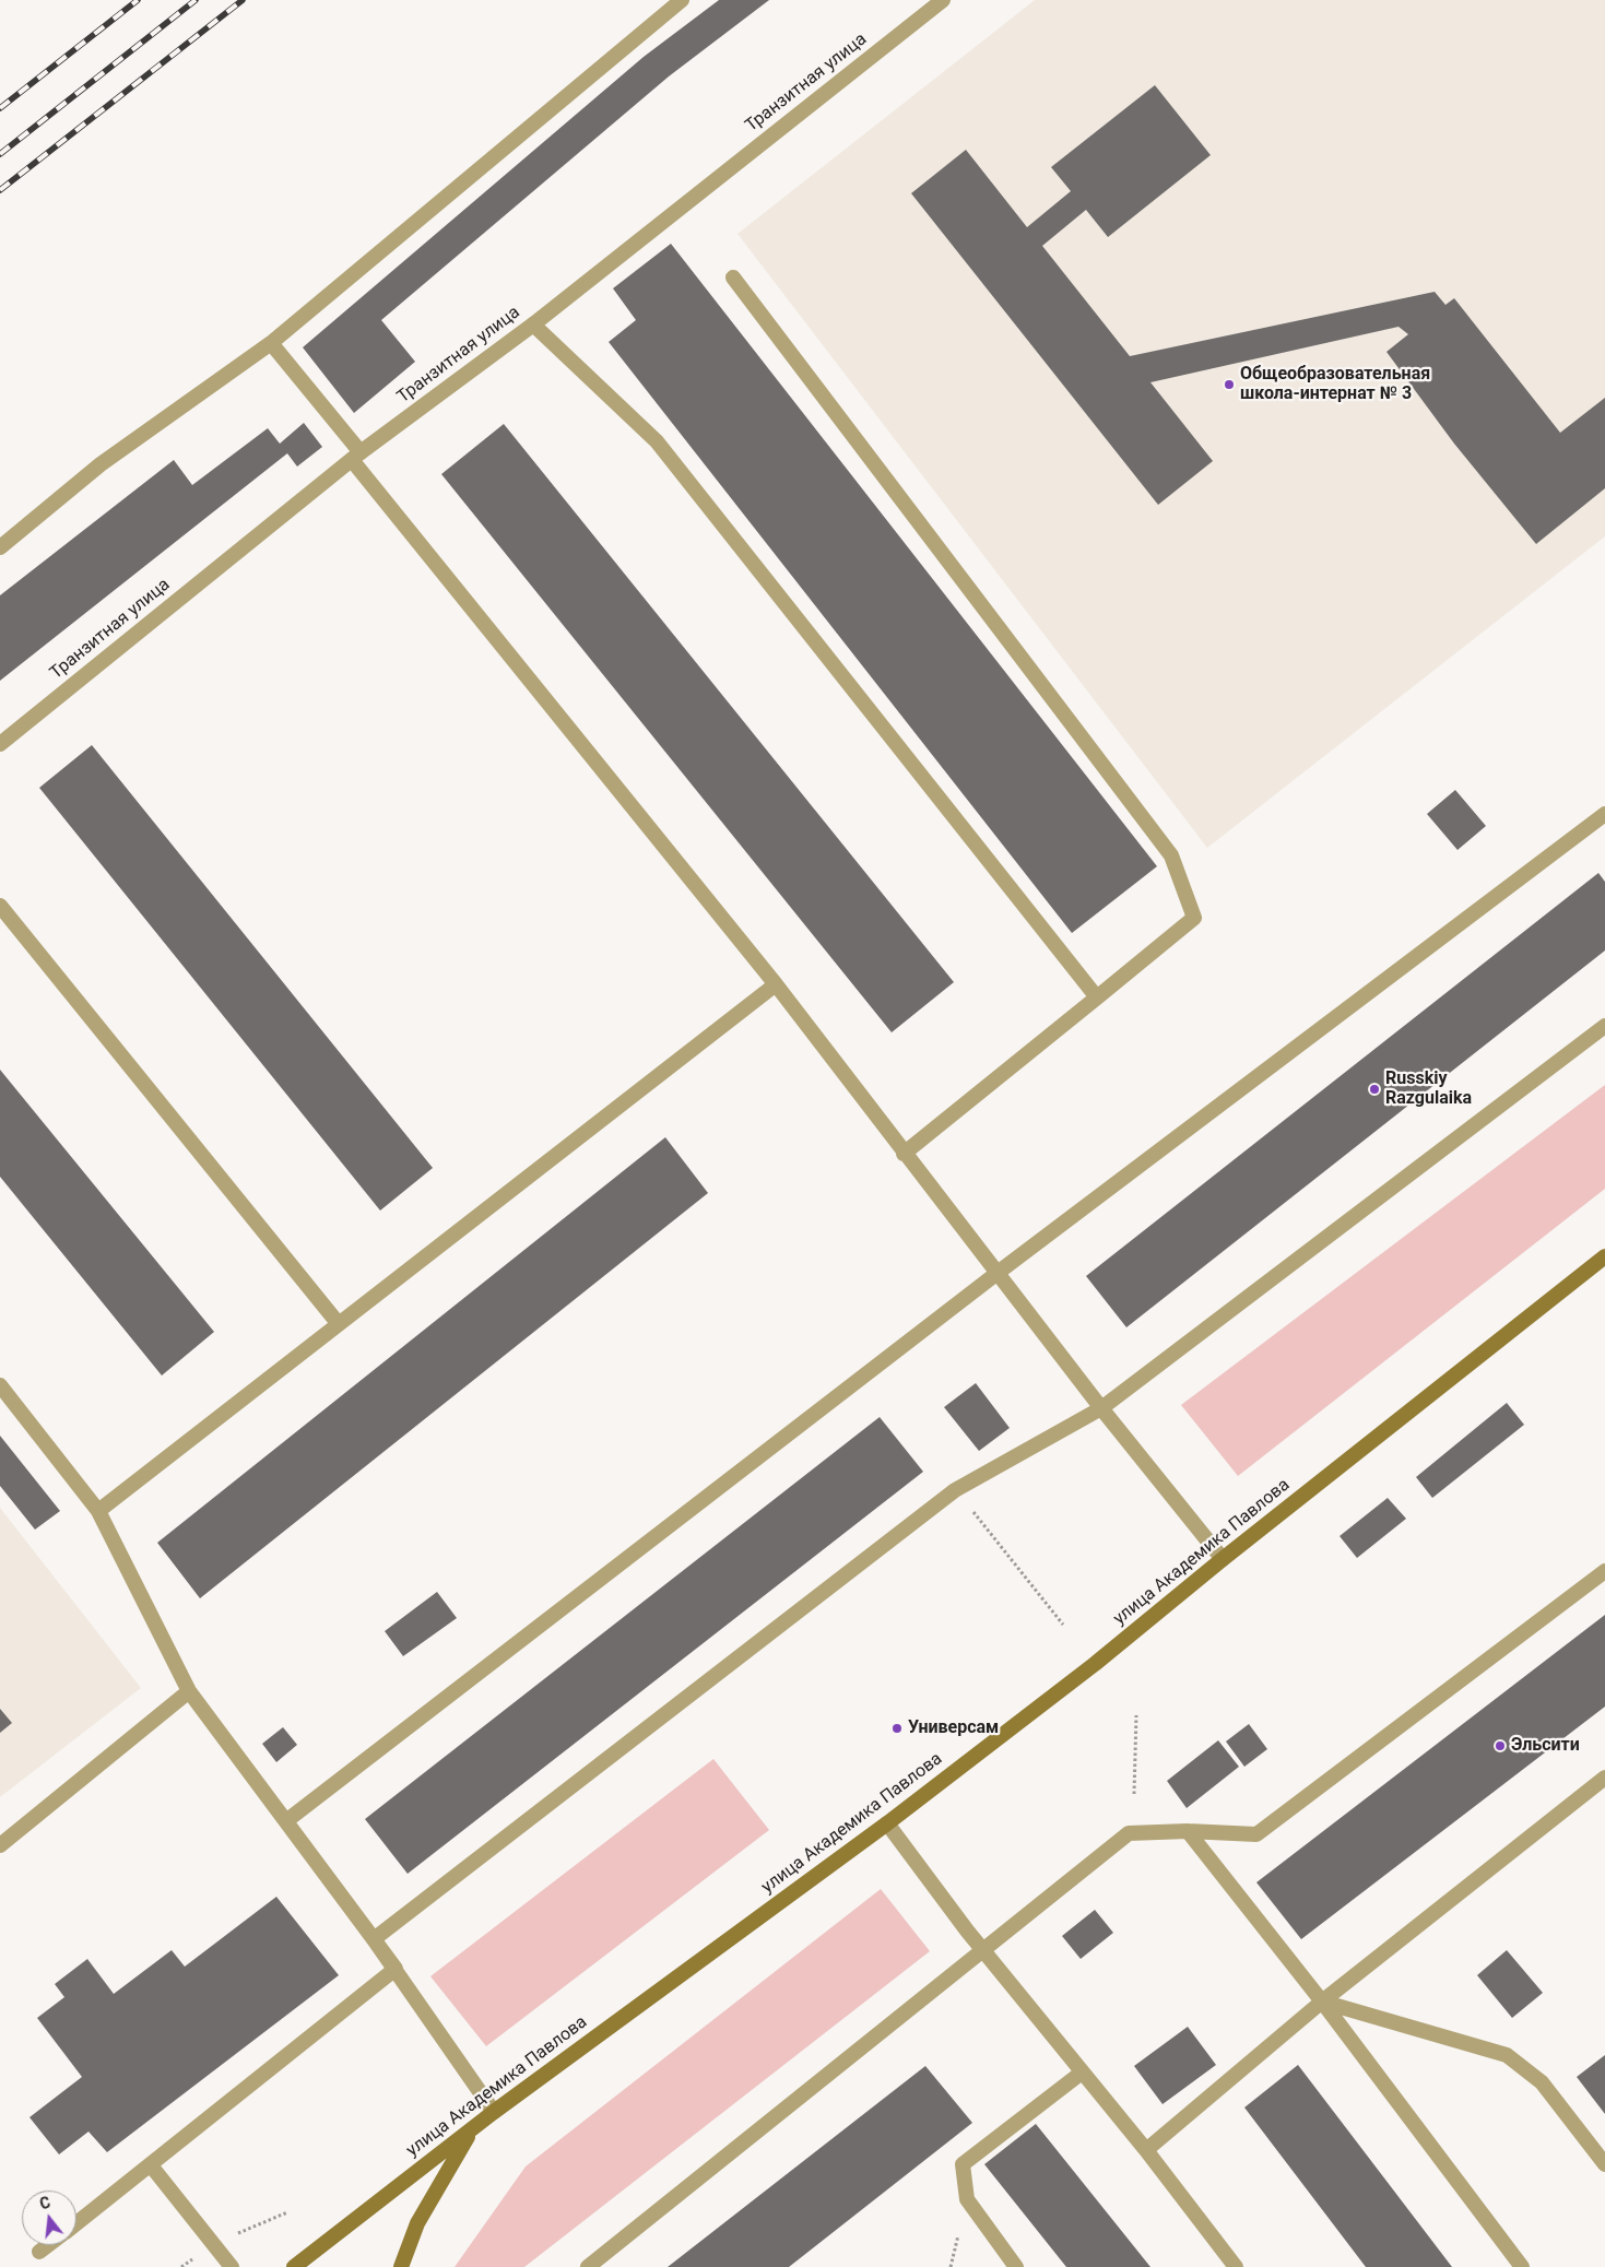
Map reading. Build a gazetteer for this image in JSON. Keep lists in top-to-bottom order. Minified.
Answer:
{"streets":{"main road":["улица Академика Павлова"],"street":["Транзитная улица"]},"places":["Общеобразовательная школа-интернат № 3","Russkiy Razgulaika","Универсам","Эльсити"],"north":"top"}
